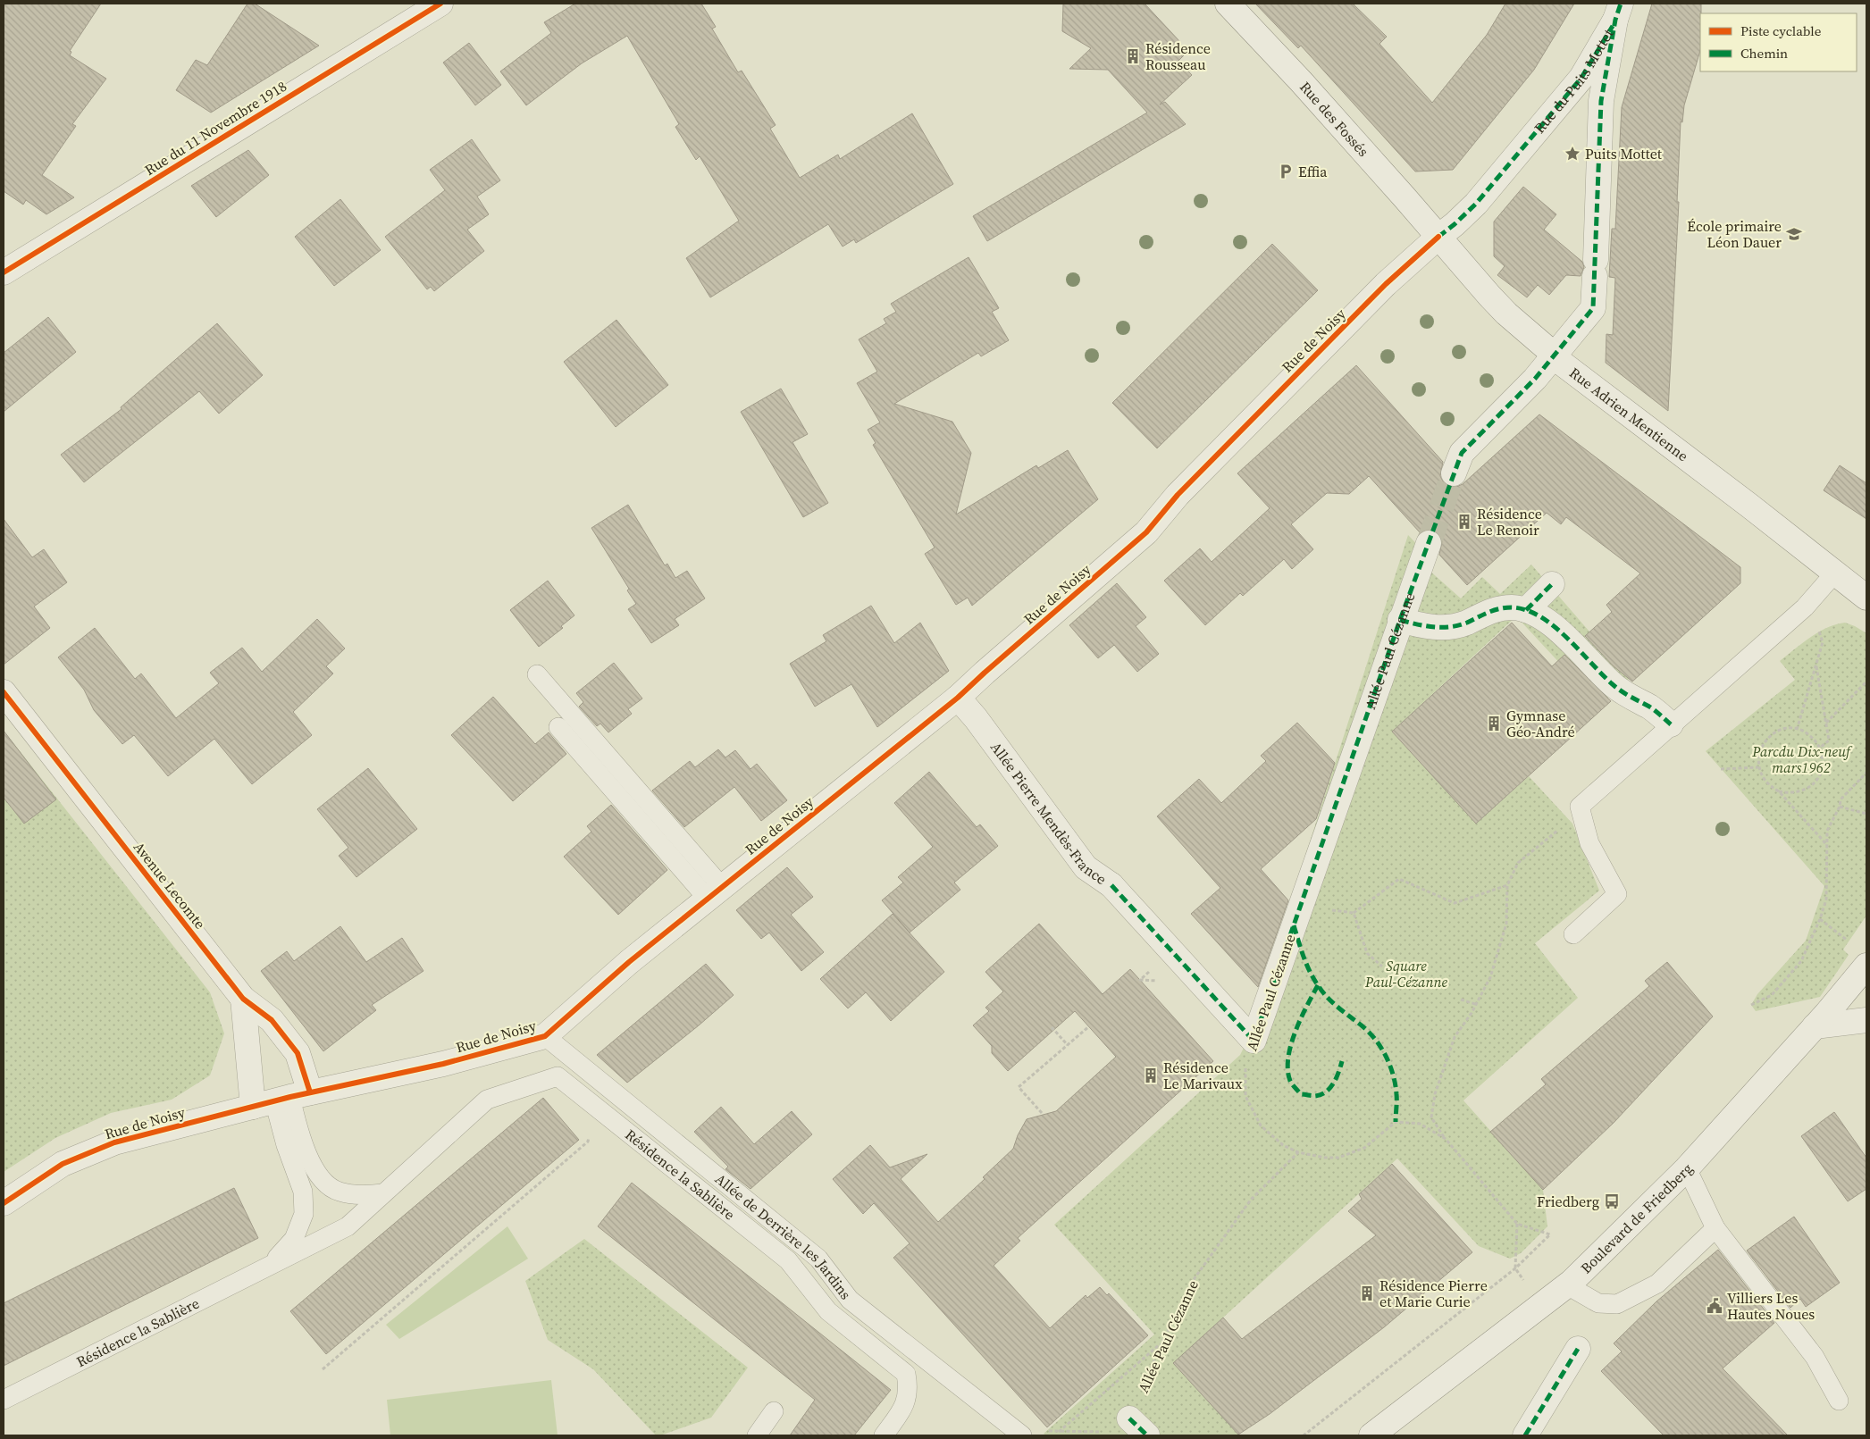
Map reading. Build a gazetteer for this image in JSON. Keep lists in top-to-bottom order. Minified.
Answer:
{"streets":{"street":["Rue du Puits Mottet","Rue des Fossés","Rue du 11 Novembre 1918","Rue de Noisy","Rue Adrien Mentienne","Allée Paul Cézanne","Allée Pierre Mendès-France","Avenue Lecomte","Boulevard de Friedberg"],"lane":["Résidence la Sablière","Allée de Derrière les Jardins"]},"crossings":[["Rue du Puits Mottet","Rue des Fossés"],["Rue du Puits Mottet","Rue de Noisy"],["Rue du Puits Mottet","Rue Adrien Mentienne"],["Rue des Fossés","Rue de Noisy"],["Rue des Fossés","Rue Adrien Mentienne"],["Rue de Noisy","Rue Adrien Mentienne"],["Rue de Noisy","Allée Pierre Mendès-France"],["Rue de Noisy","Avenue Lecomte"],["Rue de Noisy","Résidence la Sablière"],["Rue de Noisy","Allée de Derrière les Jardins"],["Allée Paul Cézanne","Allée Pierre Mendès-France"],["Avenue Lecomte","Résidence la Sablière"]],"parks":["Parcdu Dix-neuf mars1962","Square Paul-Cézanne"],"places":{"building":["Résidence Rousseau","Résidence Le Renoir","Gymnase Géo-André","Résidence Le Marivaux","Résidence Pierre et Marie Curie"],"place":["Puits Mottet"],"parking":["Effia"],"school or university":["École primaire Léon Dauer"],"bus stop":["Friedberg"],"public building":["Villiers Les Hautes Noues"]},"legend":["Piste cyclable","Chemin"]}
